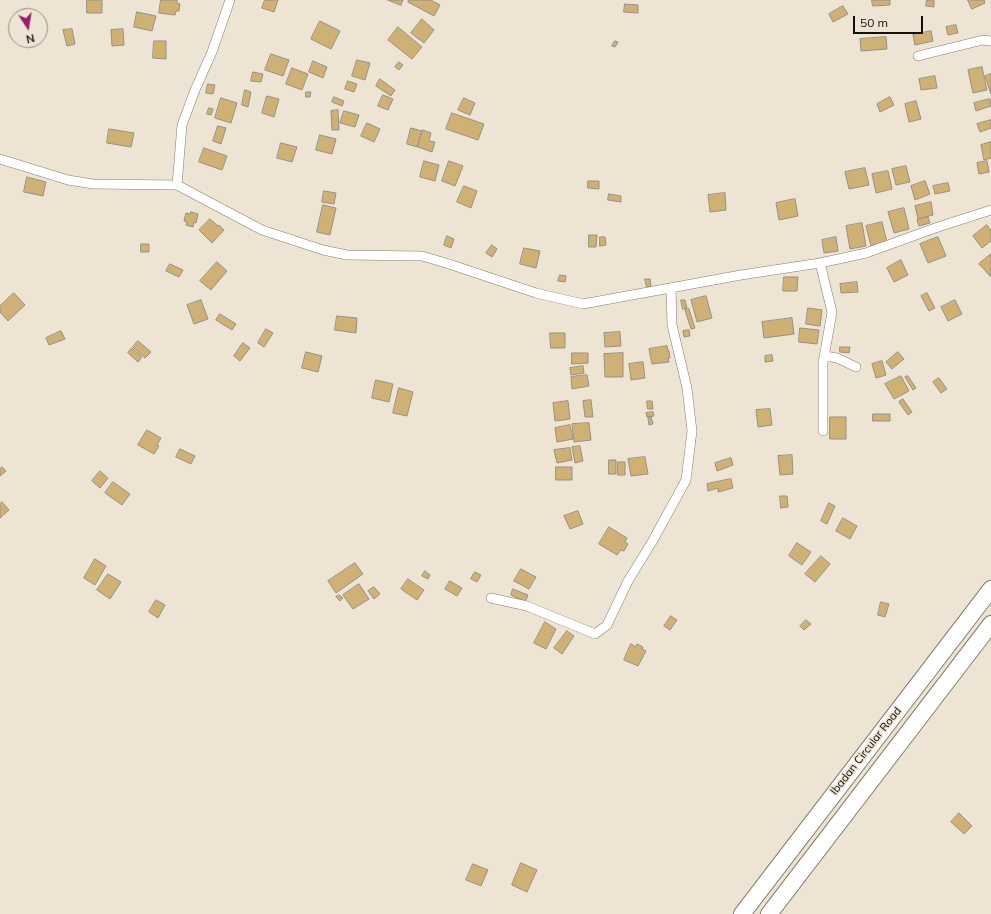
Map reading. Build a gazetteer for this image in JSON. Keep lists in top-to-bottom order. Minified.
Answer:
{"streets":{"highway":["Ibadan Circular Road"]},"scale_bar":"50 m","north":"bottom"}
